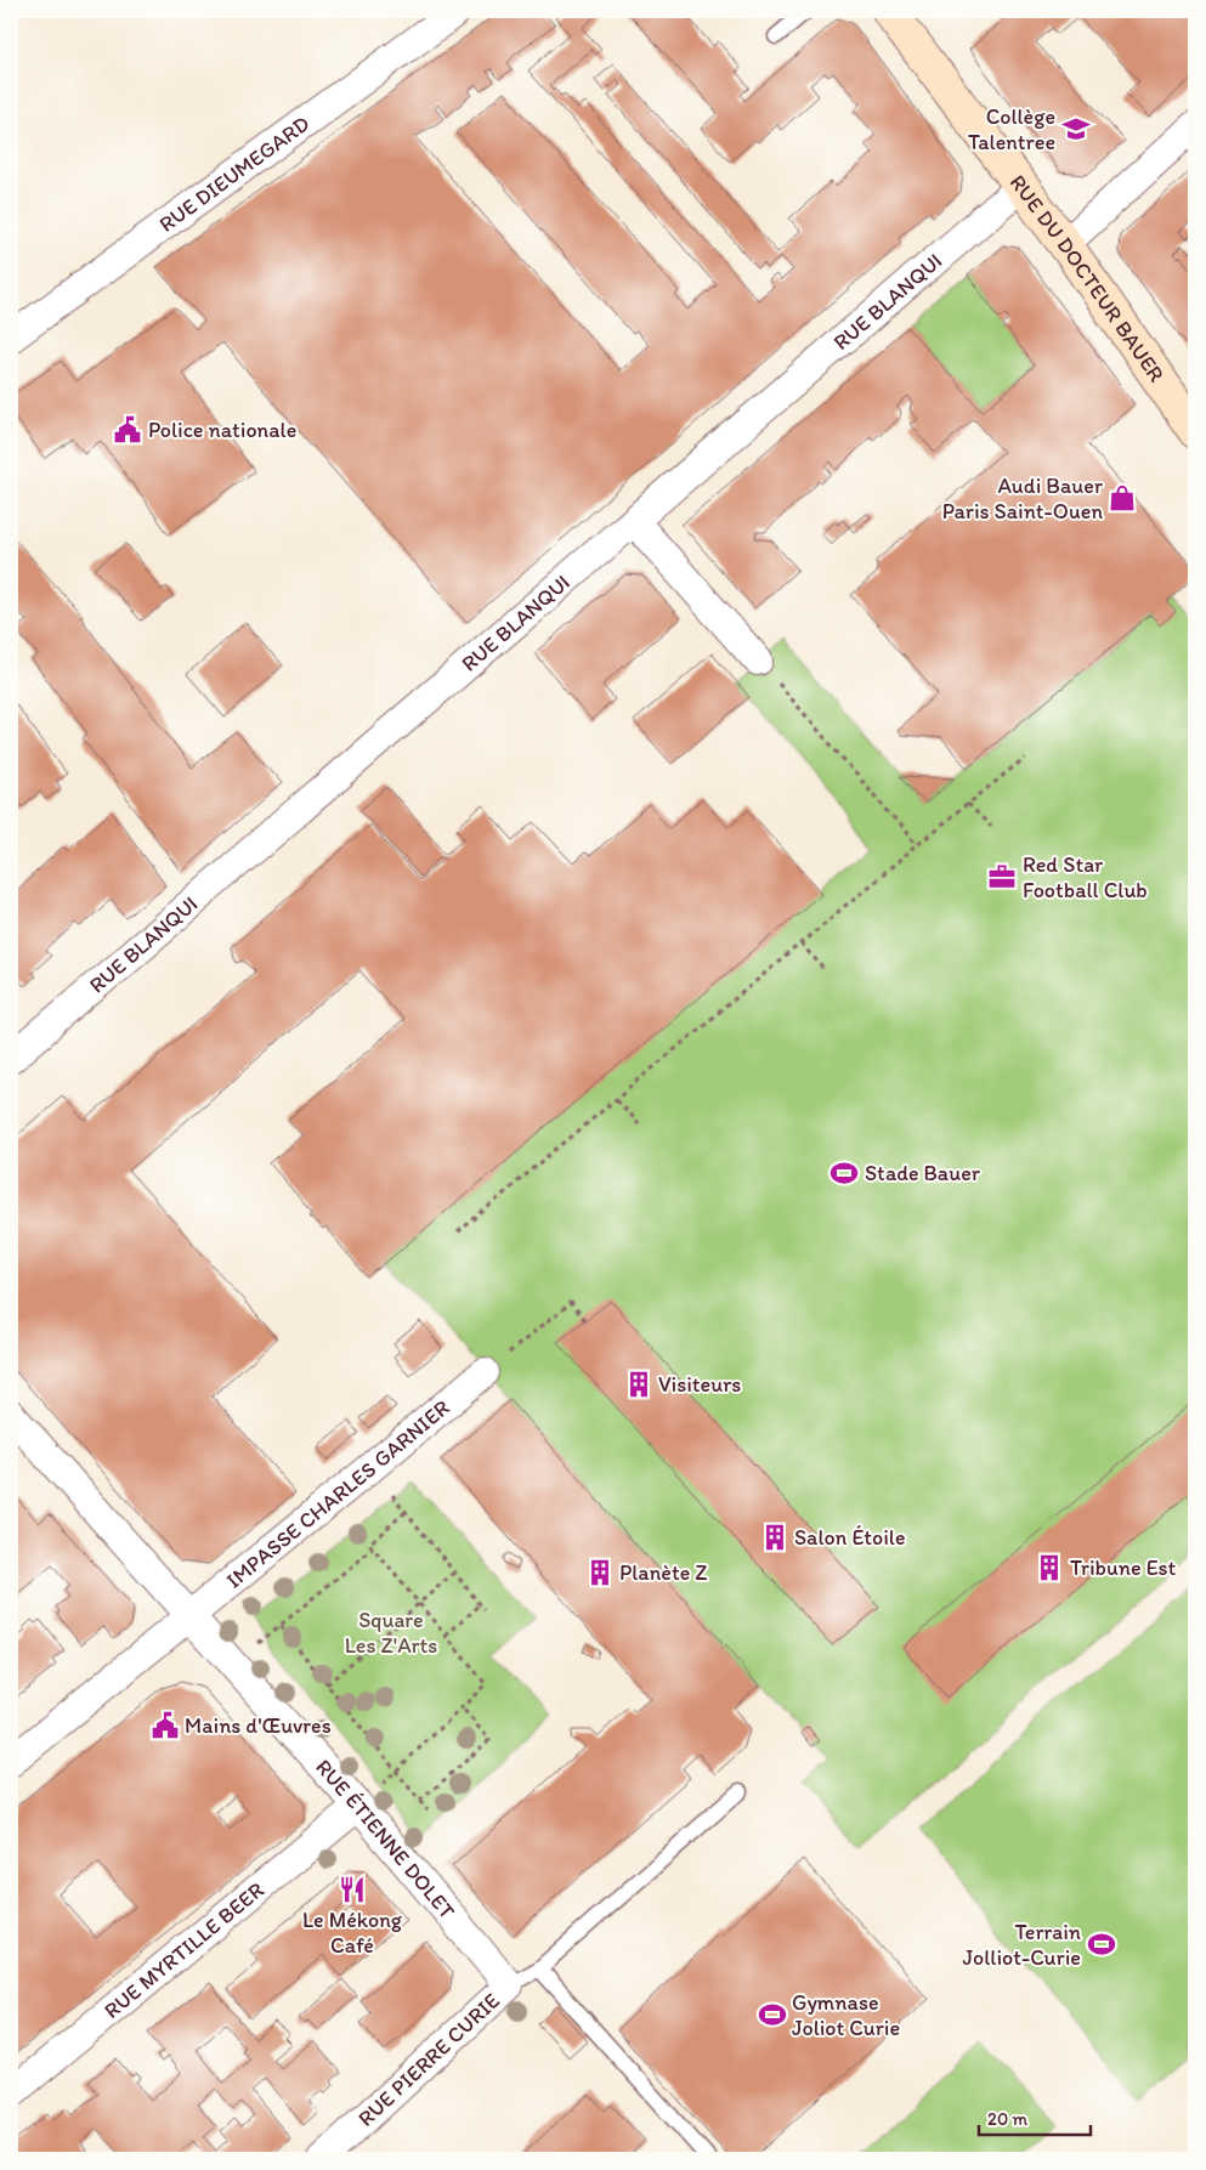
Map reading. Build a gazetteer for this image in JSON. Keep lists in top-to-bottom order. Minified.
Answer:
{"streets":{"main road":["RUE DU DOCTEUR BAUER"],"street":["RUE DIEUMEGARD","RUE BLANQUI","IMPASSE CHARLES GARNIER","RUE ÉTIENNE DOLET","RUE MYRTILLE BEER","RUE PIERRE CURIE"]},"crossings":[["RUE DU DOCTEUR BAUER","RUE BLANQUI"],["IMPASSE CHARLES GARNIER","RUE ÉTIENNE DOLET"],["RUE ÉTIENNE DOLET","RUE MYRTILLE BEER"],["RUE ÉTIENNE DOLET","RUE PIERRE CURIE"]],"parks":["Square Les Z'Arts"],"places":{"school or university":["Collège Talentree"],"public building":["Police nationale","Mains d'Œuvres"],"shop":["Audi Bauer Paris Saint-Ouen"],"office":["Red Star Football Club"],"sports":["Stade Bauer","Terrain Jolliot-Curie","Gymnase Joliot Curie"],"building":["Visiteurs","Salon Étoile","Tribune Est","Planète Z"],"restaurant":["Le Mékong Café"]},"scale_bar":"20 m"}
